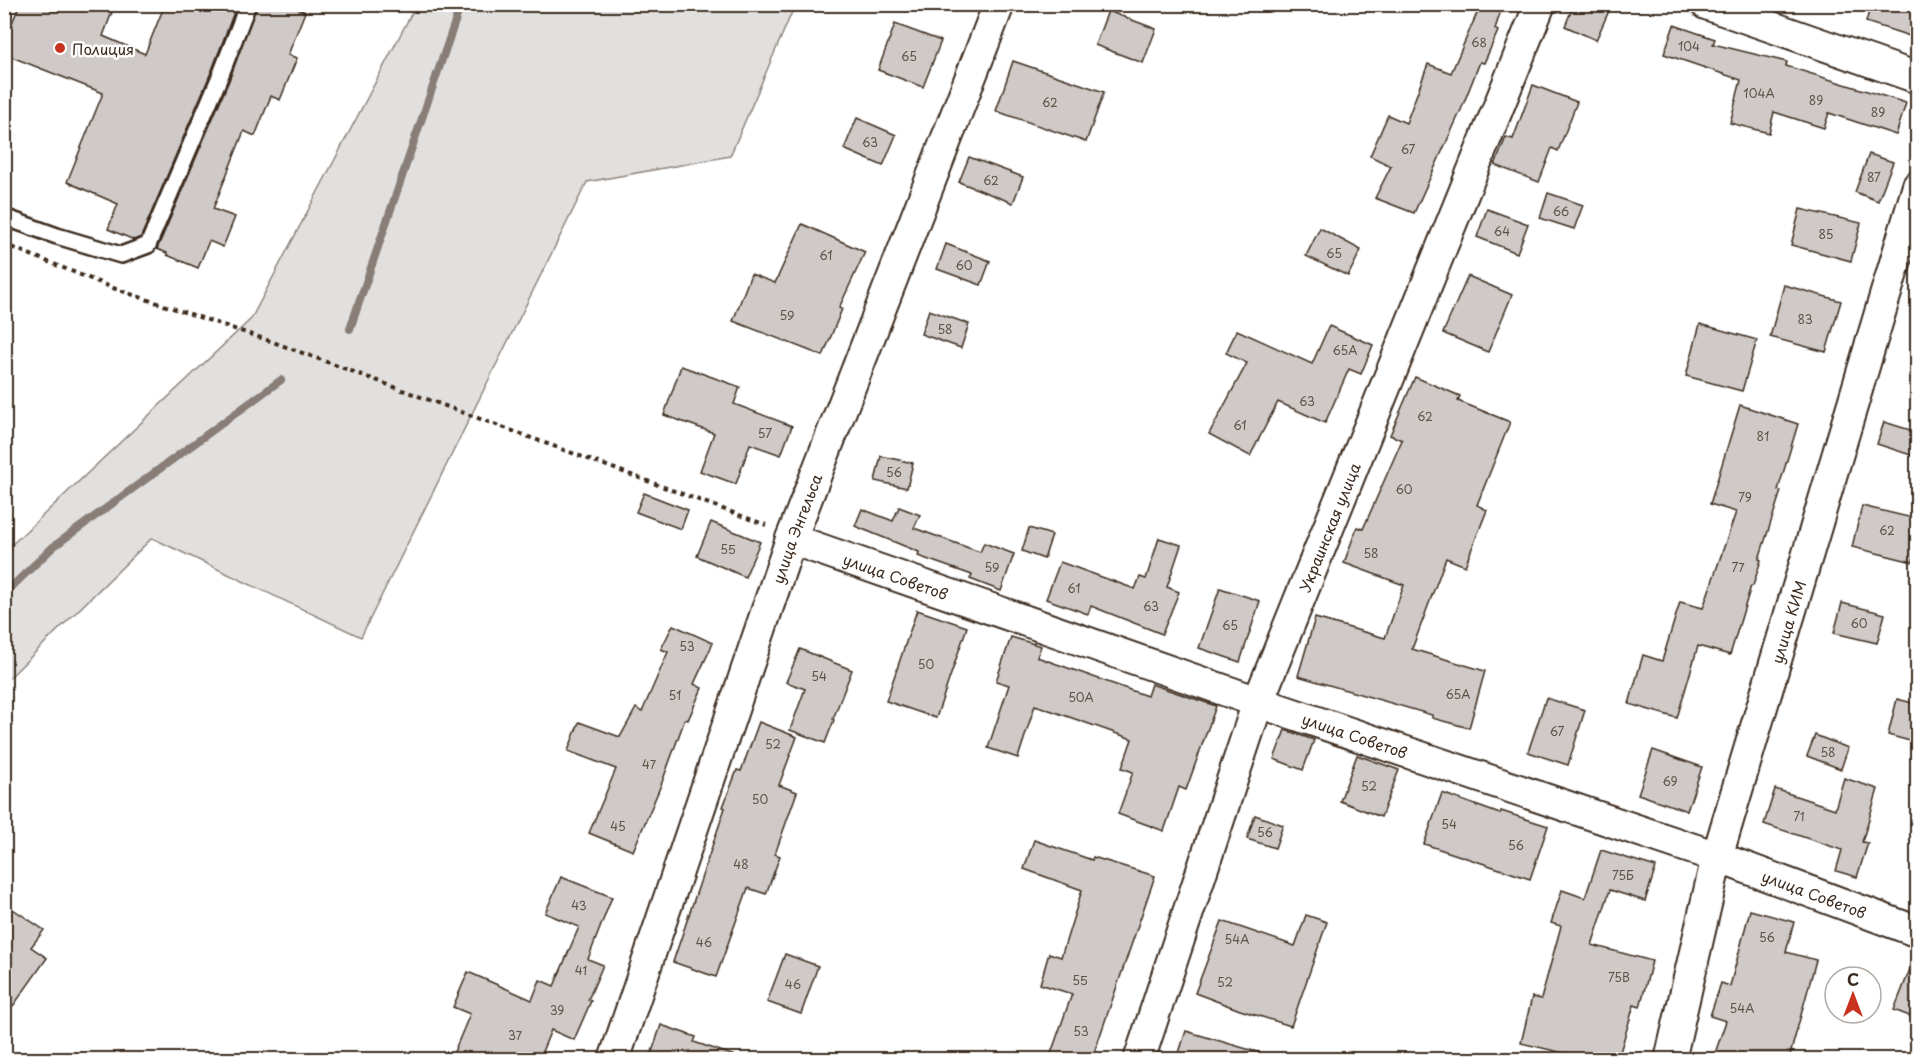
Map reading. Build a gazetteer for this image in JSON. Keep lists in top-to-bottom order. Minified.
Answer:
{"streets":{"street":["улица Энгельса","Украинская улица","улица Советов","улица КИМ"]},"crossings":[["улица Энгельса","улица Советов"],["Украинская улица","улица Советов"],["улица Советов","улица КИМ"]],"places":["Полиция"],"house_numbers":["68","104","65","104А","89","62","89","63","67","87","62","66","64","85","65","61","60","59","83","58","65А","63","62","61","57","81","56","60","79","62","55","58","59","77","61","63","60","65","53","50","54","65А","51","50А","67","52","58","47","69","52","50","71","54","45","56","56","48","75Б","43","56","54А","46","41","75В","55","52","46","54А","39","53","37"],"north":"top"}
